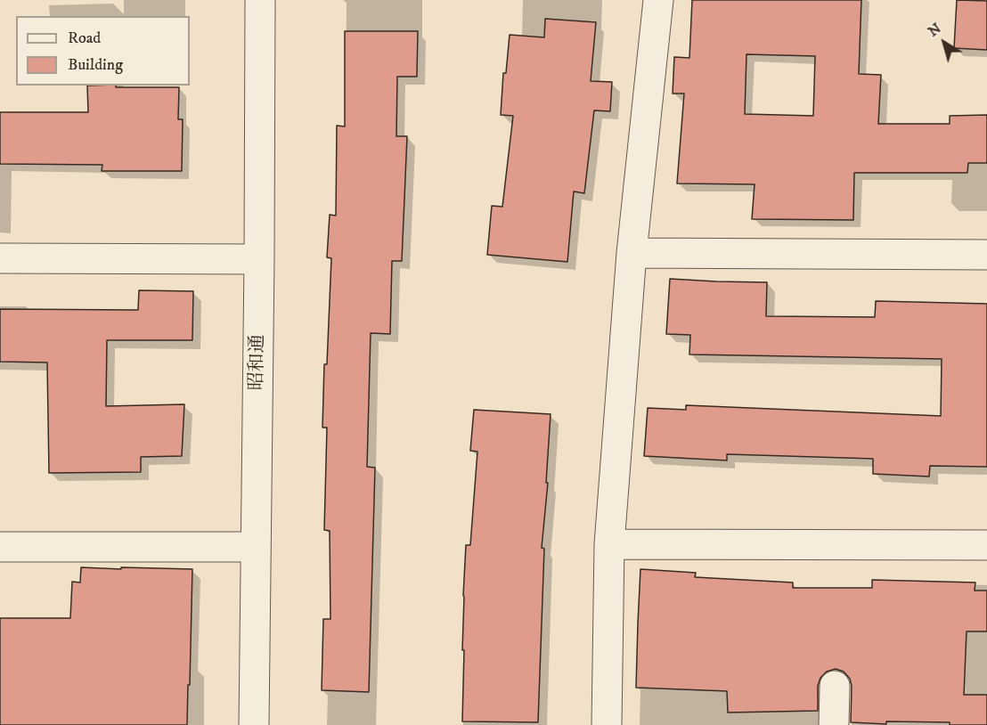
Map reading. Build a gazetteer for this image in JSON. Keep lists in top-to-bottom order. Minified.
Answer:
{"streets":{"street":["昭和通"]},"legend":["Road","Building"],"north":"top left"}
